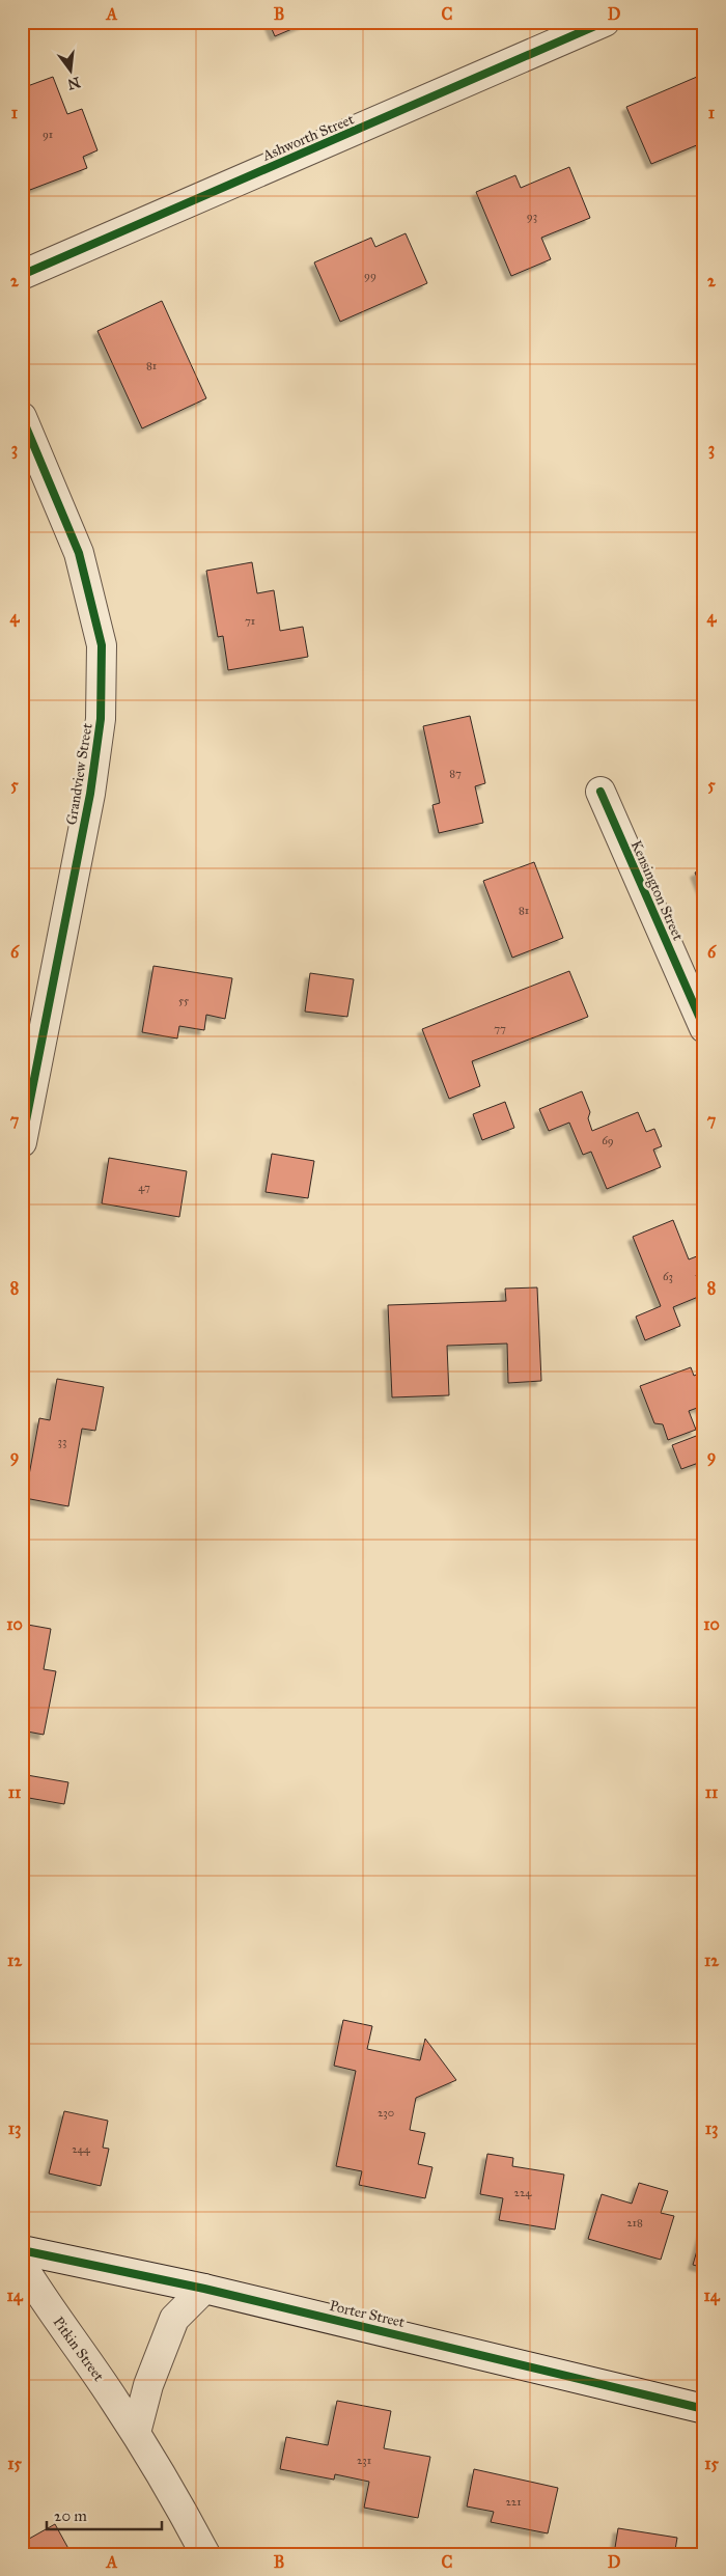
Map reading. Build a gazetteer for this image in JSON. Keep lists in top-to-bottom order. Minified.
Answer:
{"streets":{"street":["Ashworth Street","Grandview Street","Kensington Street","Porter Street","Pitkin Street"]},"house_numbers":["91","93","99","81","71","87","81","55","77","69","47","63","33","230","244","224","218","231","221"],"scale_bar":"20 m","north":"bottom","grid":{"columns":["A","B","C","D"],"rows":["1","2","3","4","5","6","7","8","9","10","11","12","13","14","15"]}}
